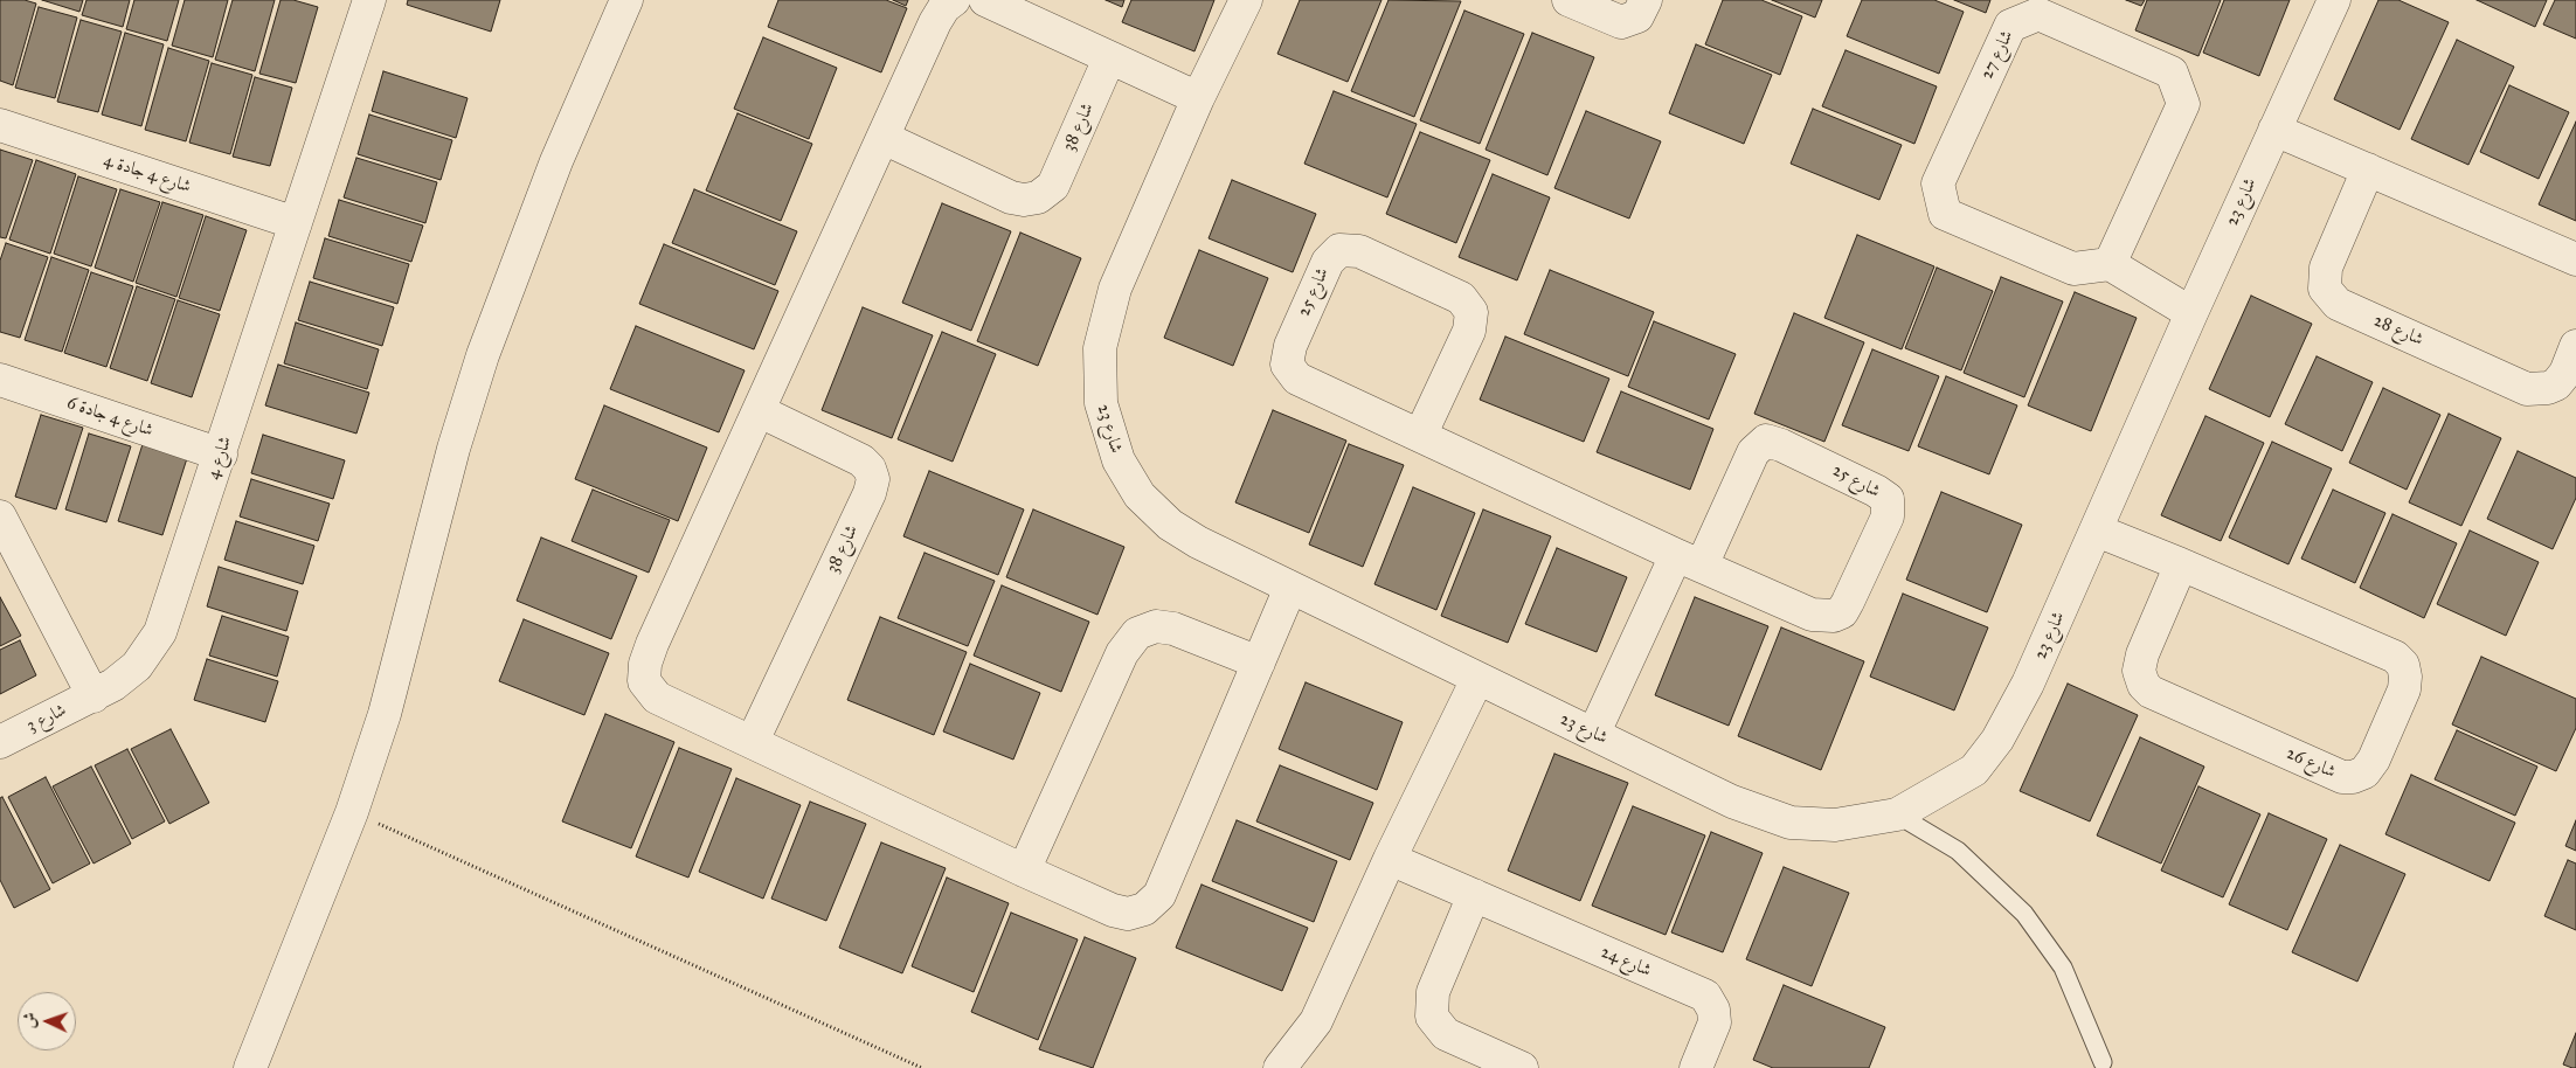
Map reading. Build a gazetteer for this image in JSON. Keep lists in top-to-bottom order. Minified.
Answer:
{"streets":{"street":["شارع 27","شارع 38","شارع 4 جادة 4","شارع 23","شارع 25","شارع 28","شارع 4 جادة 6","شارع 4","شارع 3","شارع 26","شارع 24"]},"crossings":[["شارع 4 جادة 4","شارع 4"],["شارع 23","شارع 25"],["شارع 23","شارع 26"],["شارع 4 جادة 6","شارع 4"],["شارع 4","شارع 3"]],"north":"left"}
